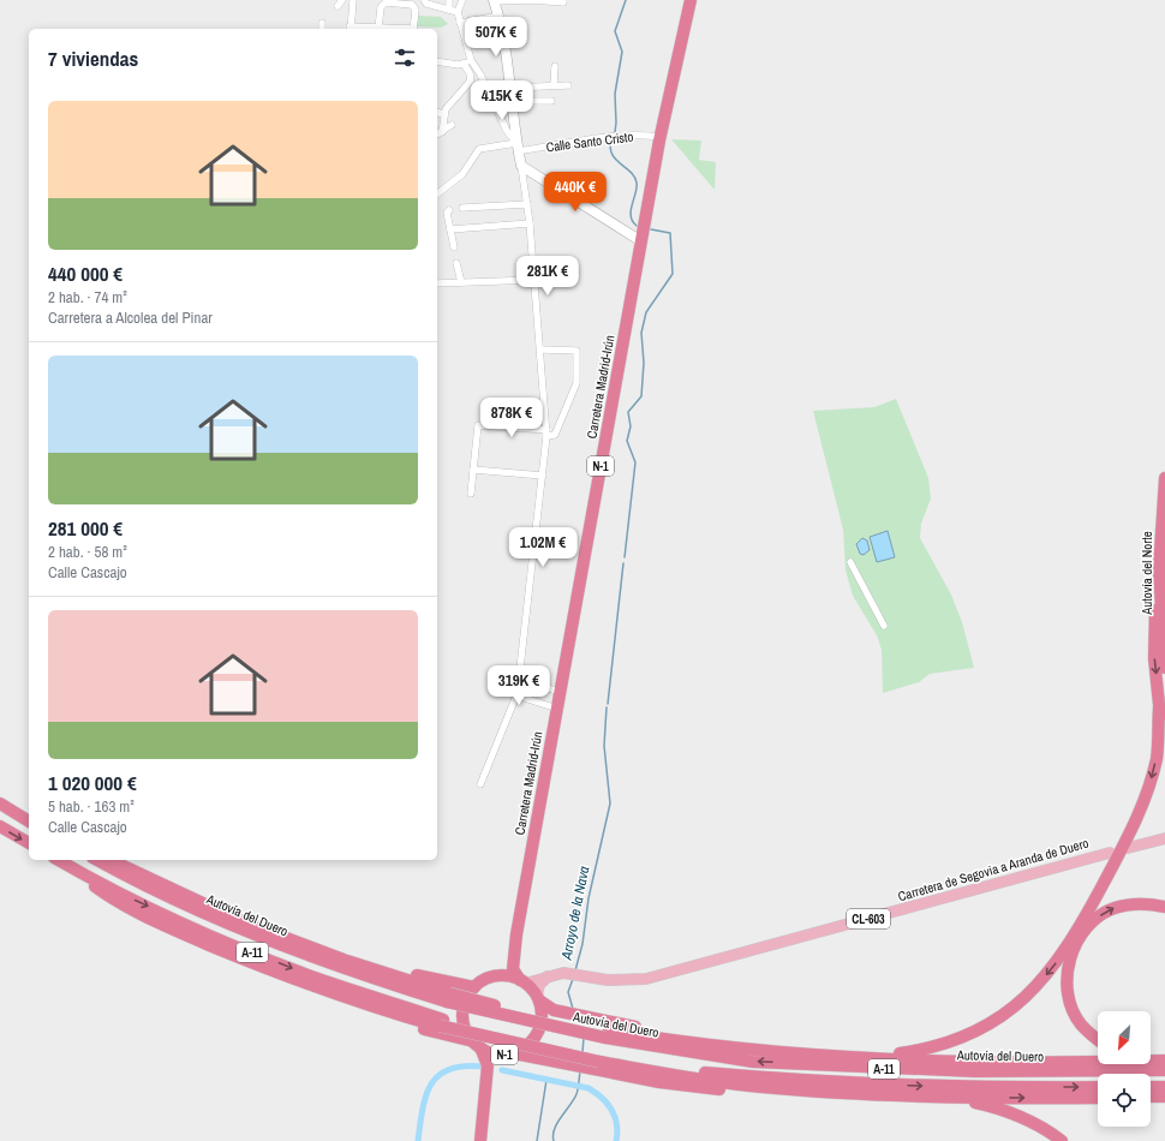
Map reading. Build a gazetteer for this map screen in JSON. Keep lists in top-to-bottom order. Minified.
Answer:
{"streets":{"highway":["Carretera Madrid-Irún","N-1","Autovía del Norte","Autovía del Duero","A-11"],"main road":["Carretera de Segovia a Aranda de Duero","CL-603"],"street":["Calle Santo Cristo"]},"crossings":[["Calle Santo Cristo","Carretera Madrid-Irún"],["Carretera Madrid-Irún","N-1"],["Carretera Madrid-Irún","Carretera de Segovia a Aranda de Duero"],["N-1","Carretera de Segovia a Aranda de Duero"]],"water":["Arroyo de la Nava"],"north":"bottom left","page":{"price":["507K €","415K €","440K €","281K €","878K €","1.02M €","319K €"],"heading":"7 viviendas","list":[{"name":"440 000 €","note":"2 hab. · 74 m² · Carretera a Alcolea del Pinar"},{"name":"281 000 €","note":"2 hab. · 58 m² · Calle Cascajo"},{"name":"1 020 000 €","note":"5 hab. · 163 m² · Calle Cascajo"}]}}
